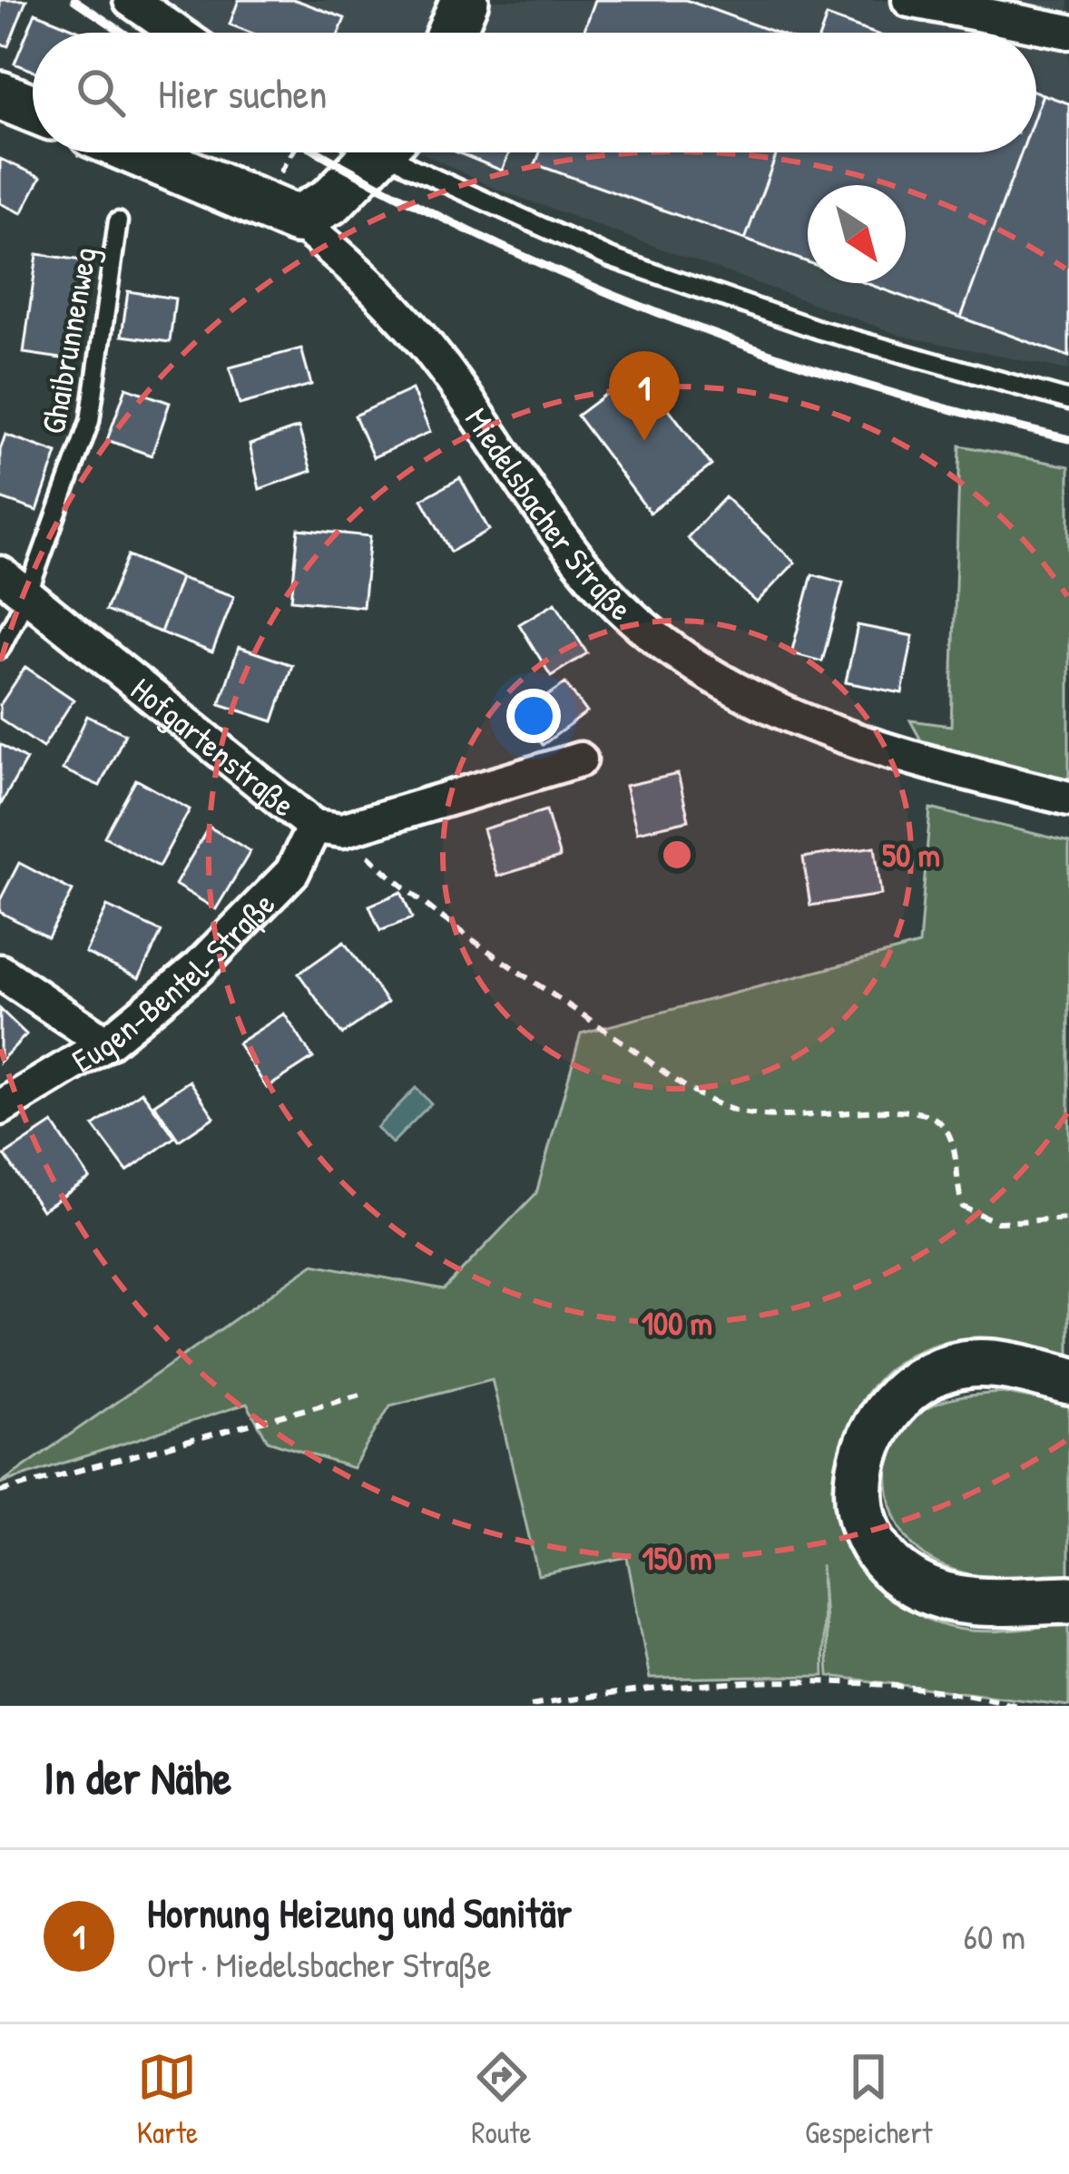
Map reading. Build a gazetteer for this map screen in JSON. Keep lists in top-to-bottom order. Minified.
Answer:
{"streets":{"main road":["Miedelsbacher Straße"],"street":["Hofgartenstraße","Eugen-Bentel-Straße"],"lane":["Ghaibrunnenweg"]},"crossings":[["Ghaibrunnenweg","Hofgartenstraße"],["Hofgartenstraße","Eugen-Bentel-Straße"]],"north":"bottom right","page":{"search":"Hier suchen","pins":"1","heading":"In der Nähe","list":[{"mark":"1","name":"Hornung Heizung und Sanitär","note":"Ort · Miedelsbacher Straße","value":"60 m"}],"nav":["Karte","Route","Gespeichert"]},"rings":["50 m","100 m","150 m"]}
